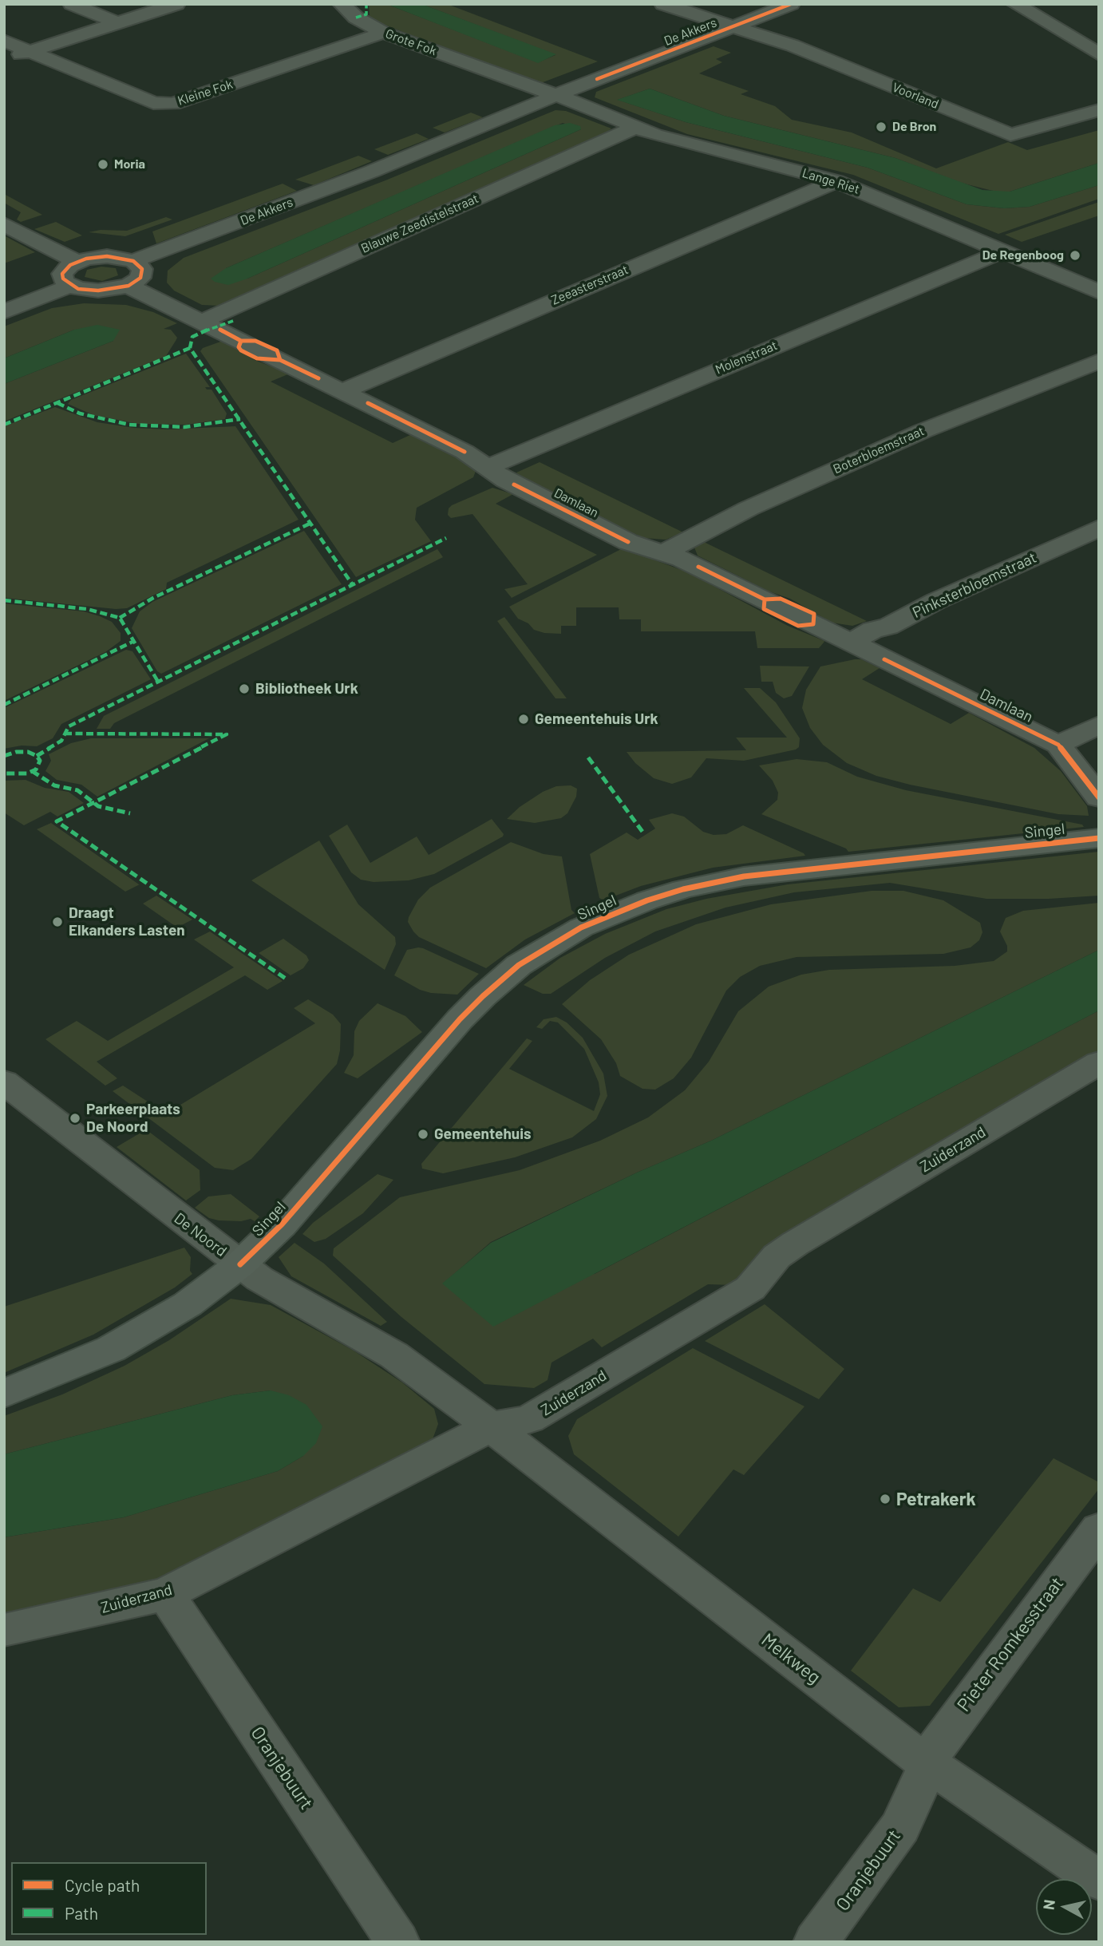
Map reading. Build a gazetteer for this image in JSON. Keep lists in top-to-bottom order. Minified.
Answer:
{"streets":{"main road":["Singel"],"street":["De Akkers","Grote Fok","Kleine Fok","Voorland","Lange Riet","Blauwe Zeedistelstraat","Zeeasterstraat","Molenstraat","Boterbloemstraat","Damlaan","Pinksterbloemstraat","Zuiderzand","De Noord","Pieter Romkesstraat","Melkweg","Oranjebuurt"]},"crossings":[["De Akkers","Grote Fok"],["De Akkers","Voorland"],["De Akkers","Lange Riet"],["Grote Fok","Kleine Fok"],["Grote Fok","Lange Riet"],["Lange Riet","Blauwe Zeedistelstraat"],["Lange Riet","Zeeasterstraat"],["Lange Riet","Molenstraat"],["Blauwe Zeedistelstraat","Damlaan"],["Zeeasterstraat","Damlaan"],["Molenstraat","Damlaan"],["Boterbloemstraat","Damlaan"],["Damlaan","Pinksterbloemstraat"],["Singel","De Noord"],["Zuiderzand","De Noord"],["Zuiderzand","Melkweg"],["Zuiderzand","Oranjebuurt"],["De Noord","Melkweg"],["Pieter Romkesstraat","Melkweg"],["Pieter Romkesstraat","Oranjebuurt"],["Melkweg","Oranjebuurt"]],"places":["De Bron","Moria","De Regenboog","Bibliotheek Urk","Gemeentehuis Urk","Draagt Elkanders Lasten","Parkeerplaats De Noord","Gemeentehuis","Petrakerk"],"legend":["Cycle path","Path"],"north":"left"}
